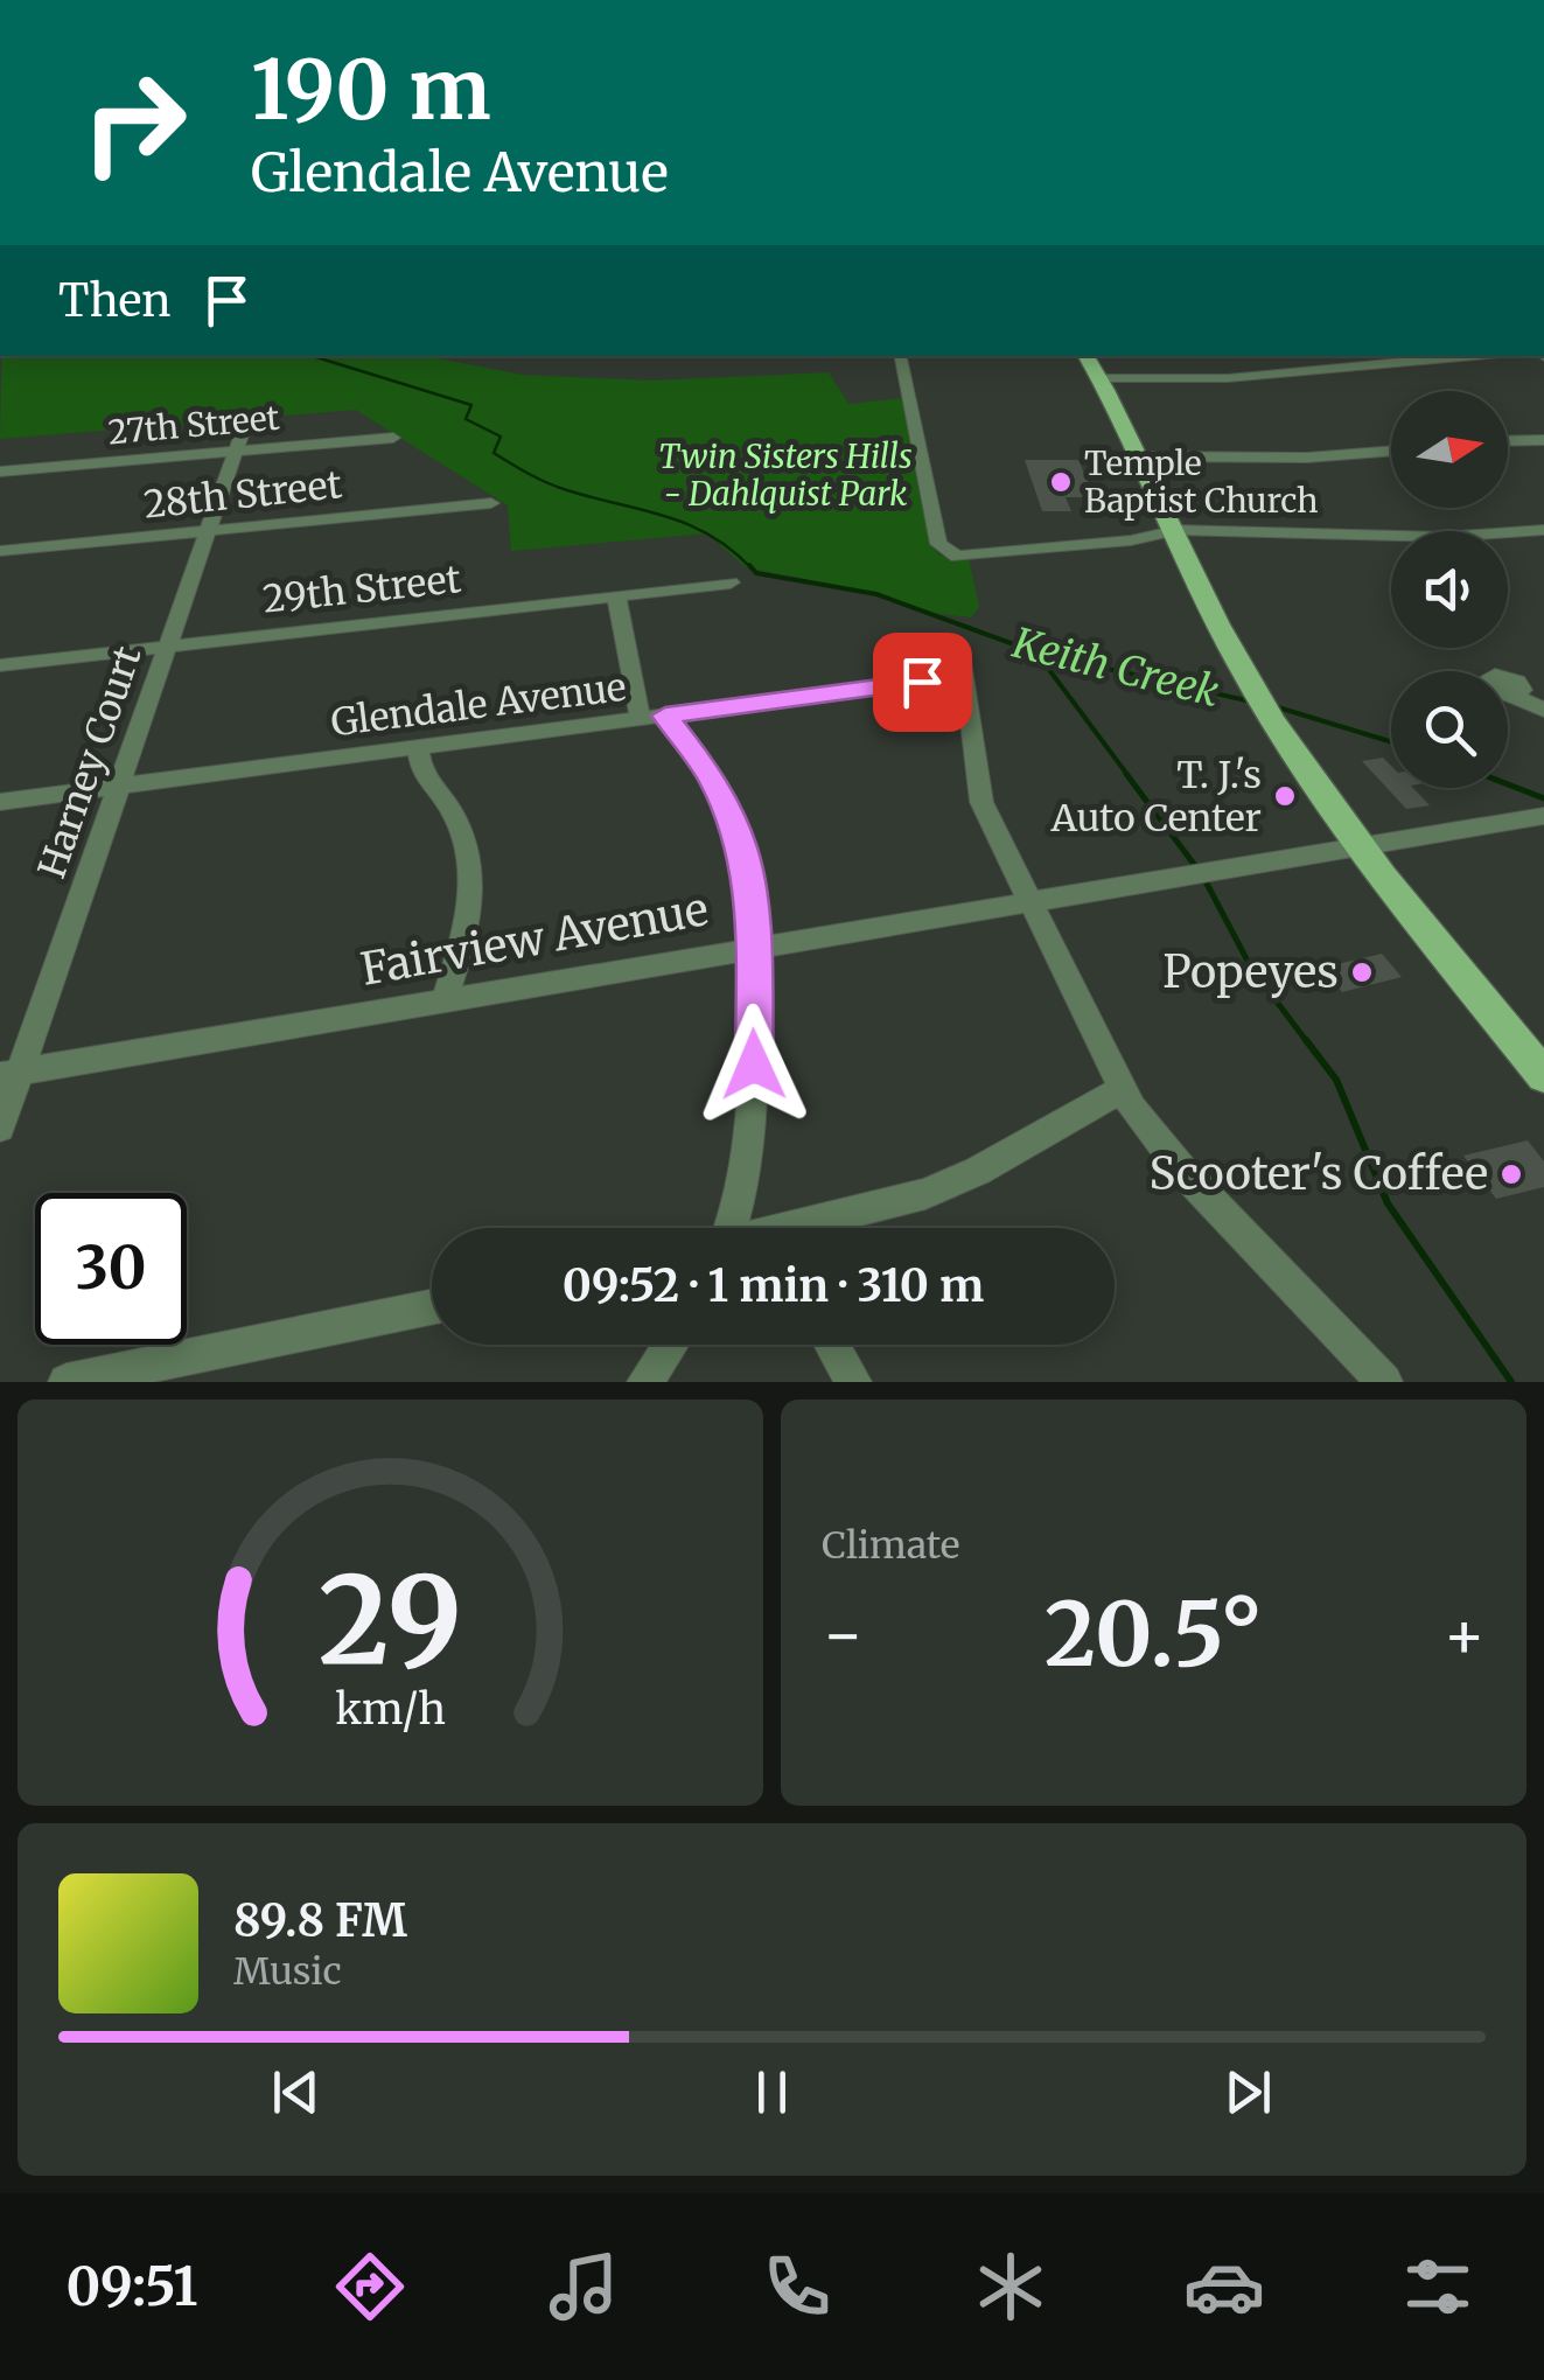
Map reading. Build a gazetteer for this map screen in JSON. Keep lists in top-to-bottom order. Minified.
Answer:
{"streets":{"street":["27th Street","28th Street","29th Street","Glendale Avenue","Harney Court","Fairview Avenue"]},"crossings":[["27th Street","Harney Court"],["28th Street","Harney Court"],["29th Street","Harney Court"],["Glendale Avenue","Harney Court"],["Glendale Avenue","Fairview Avenue"],["Harney Court","Fairview Avenue"]],"water":["Keith Creek"],"parks":["Twin Sisters Hills - Dahlquist Park"],"places":["Temple Baptist Church","T. J.'s Auto Center","Popeyes","Scooter's Coffee"],"north":"right","page":{"turn":["190 m","Glendale Avenue"],"then":"Then","limit":"30","trip":"09:52 · 1 min · 310 m","tile":"Climate","heat":["−","20.5°","+"],"song":["89.8 FM","Music"],"tabs":"09:51","gauge":["29","km/h"]}}
